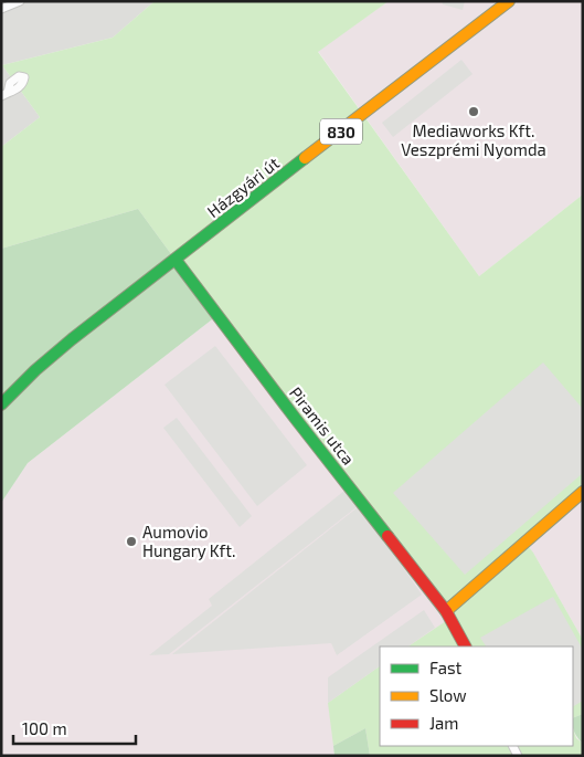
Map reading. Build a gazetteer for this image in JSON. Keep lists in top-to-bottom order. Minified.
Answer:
{"streets":{"street":["830","Házgyári út","Piramis utca"]},"crossings":[["Házgyári út","Piramis utca"]],"places":["Mediaworks Kft. Veszprémi Nyomda","Aumovio Hungary Kft."],"legend":["Fast","Slow","Jam"],"scale_bar":"100 m"}
